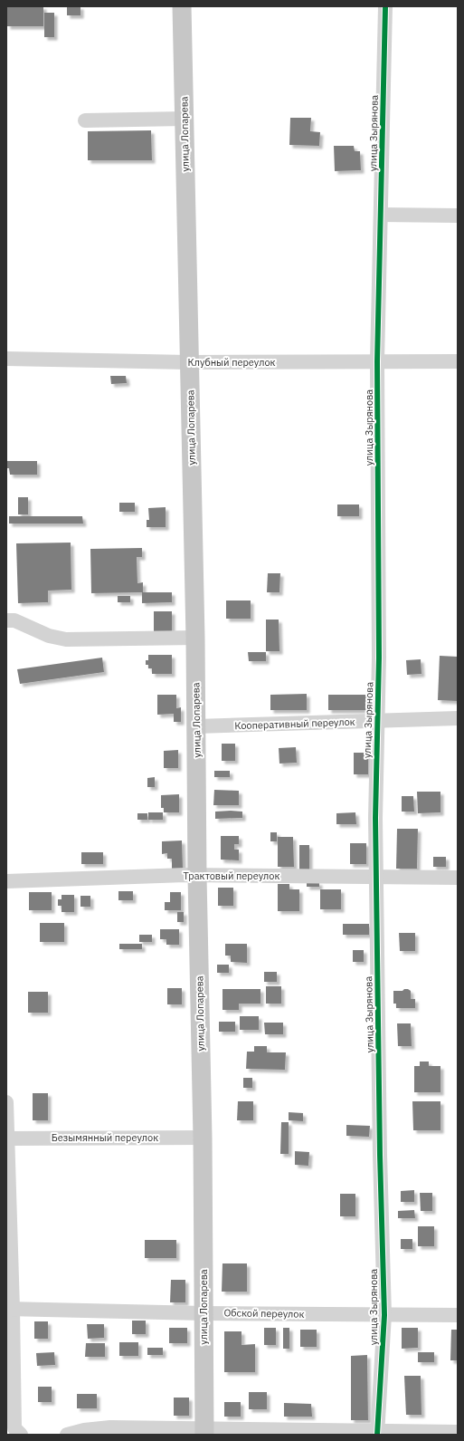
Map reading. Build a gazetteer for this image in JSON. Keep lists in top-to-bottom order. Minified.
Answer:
{"streets":{"main road":["улица Лопарева"],"street":["улица Зырянова","Клубный переулок","Кооперативный переулок","Трактовый переулок","Безымянный переулок","Обской переулок"]},"crossings":[["улица Зырянова","Клубный переулок"],["улица Зырянова","Кооперативный переулок"],["улица Зырянова","Трактовый переулок"],["улица Зырянова","Обской переулок"],["улица Лопарева","Клубный переулок"],["улица Лопарева","Кооперативный переулок"],["улица Лопарева","Трактовый переулок"],["улица Лопарева","Безымянный переулок"],["улица Лопарева","Обской переулок"]]}
